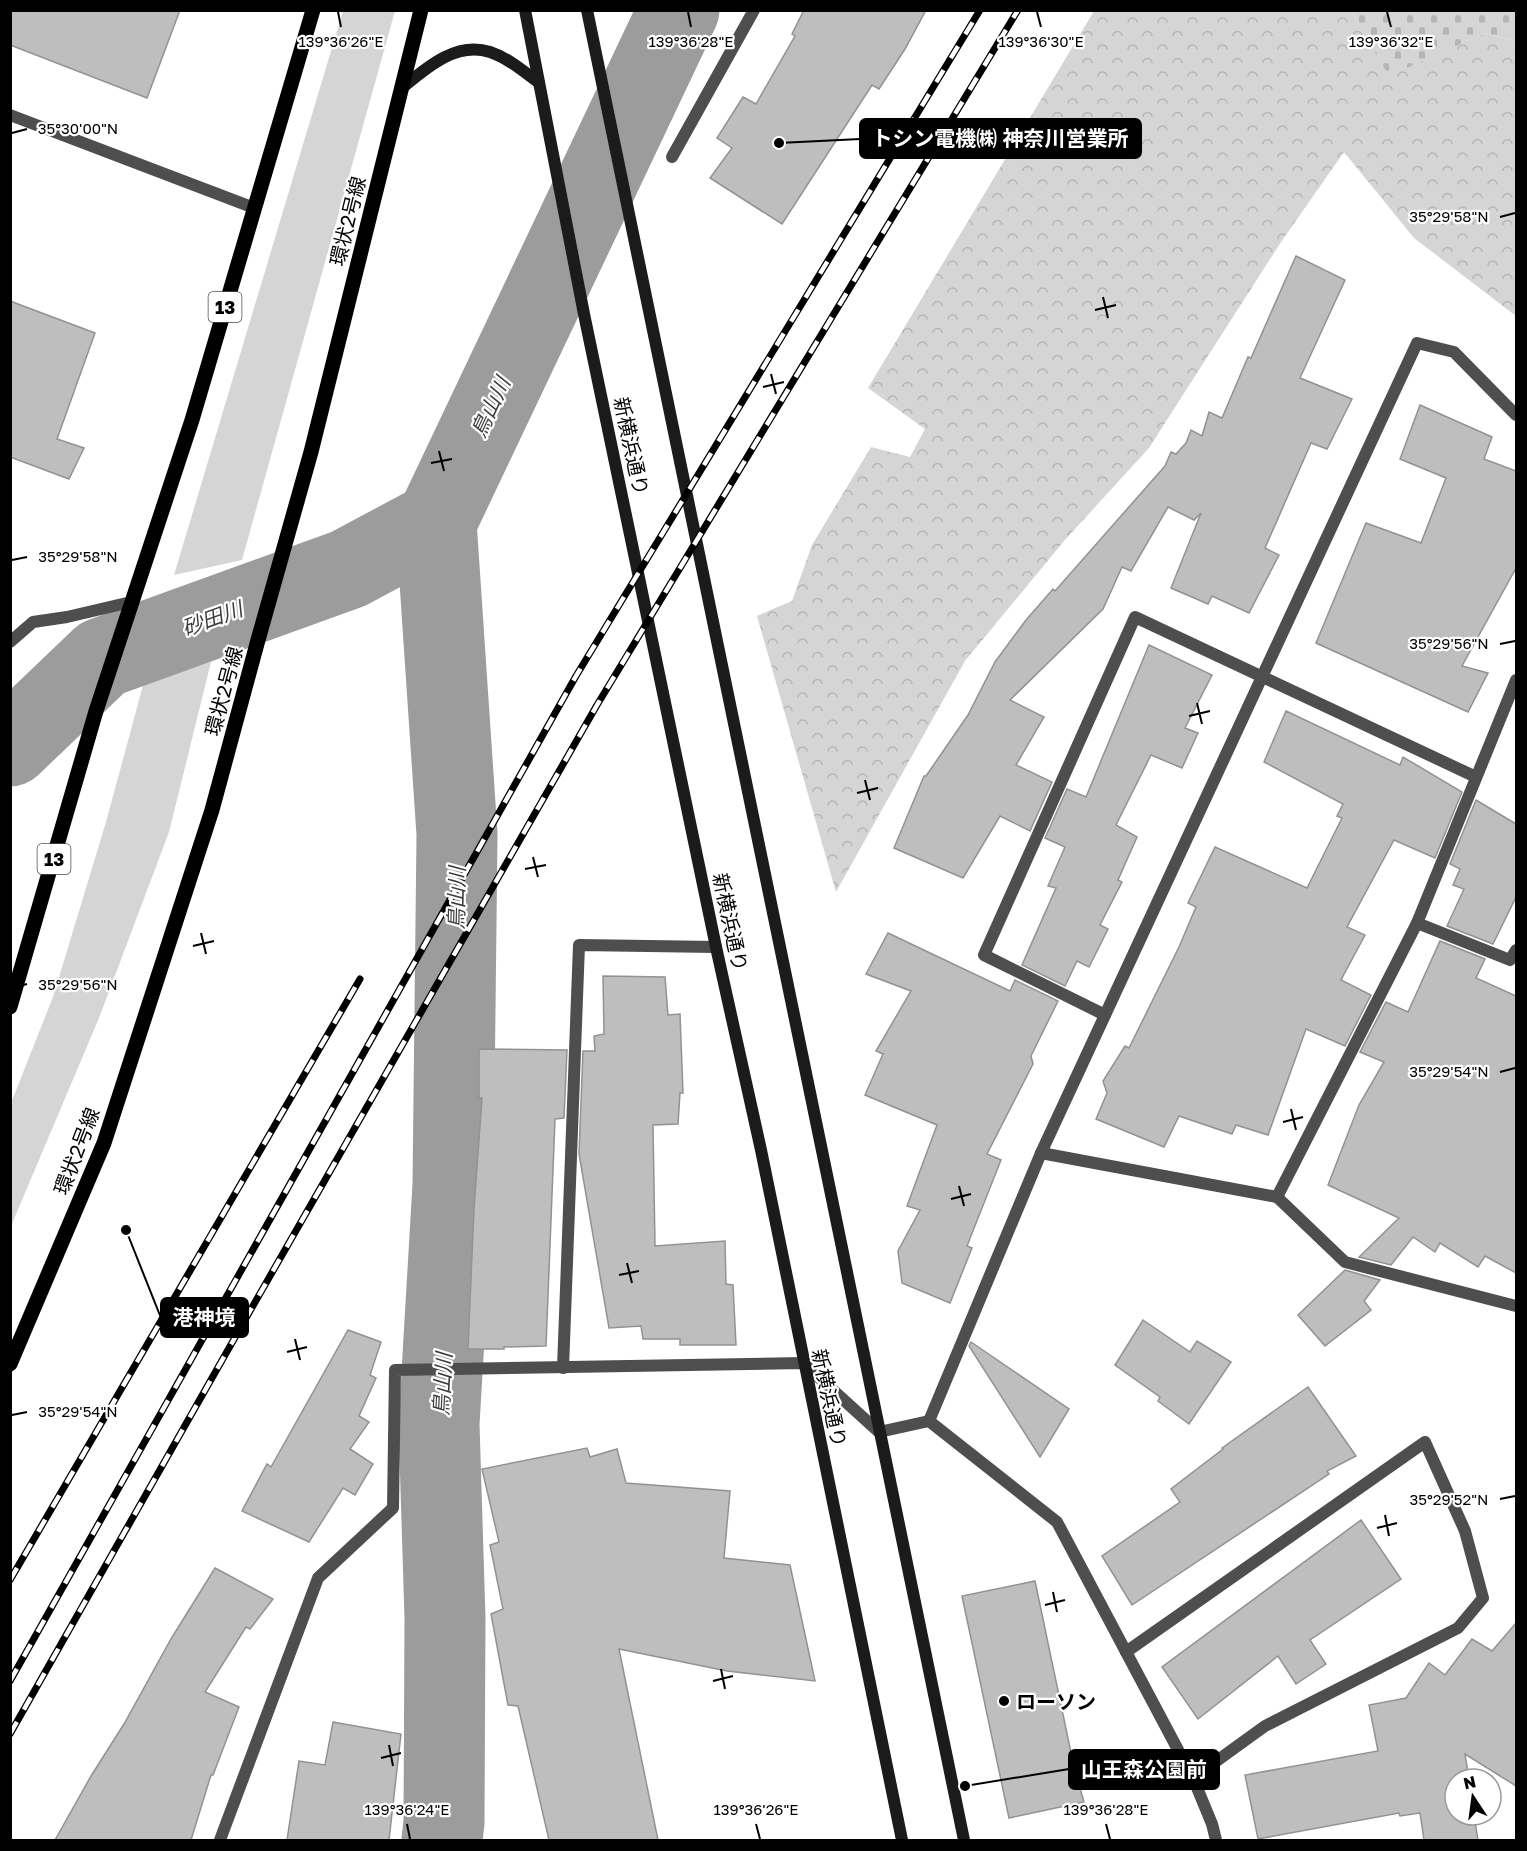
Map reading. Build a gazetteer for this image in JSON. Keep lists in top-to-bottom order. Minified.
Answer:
{"streets":{"main road":["環状2号線","13"],"street":["新横浜通り"]},"water":["鳥山川","砂田川"],"places":["トシン電機㈱ 神奈川営業所","港神境","ローソン","山王森公園前"],"north":"top","coordinates":["139°36'26\"E","139°36'28\"E","139°36'30\"E","139°36'32\"E","35°30'00\"N","35°29'58\"N","35°29'56\"N","35°29'54\"N","35°29'52\"N","139°36'24\"E"]}
